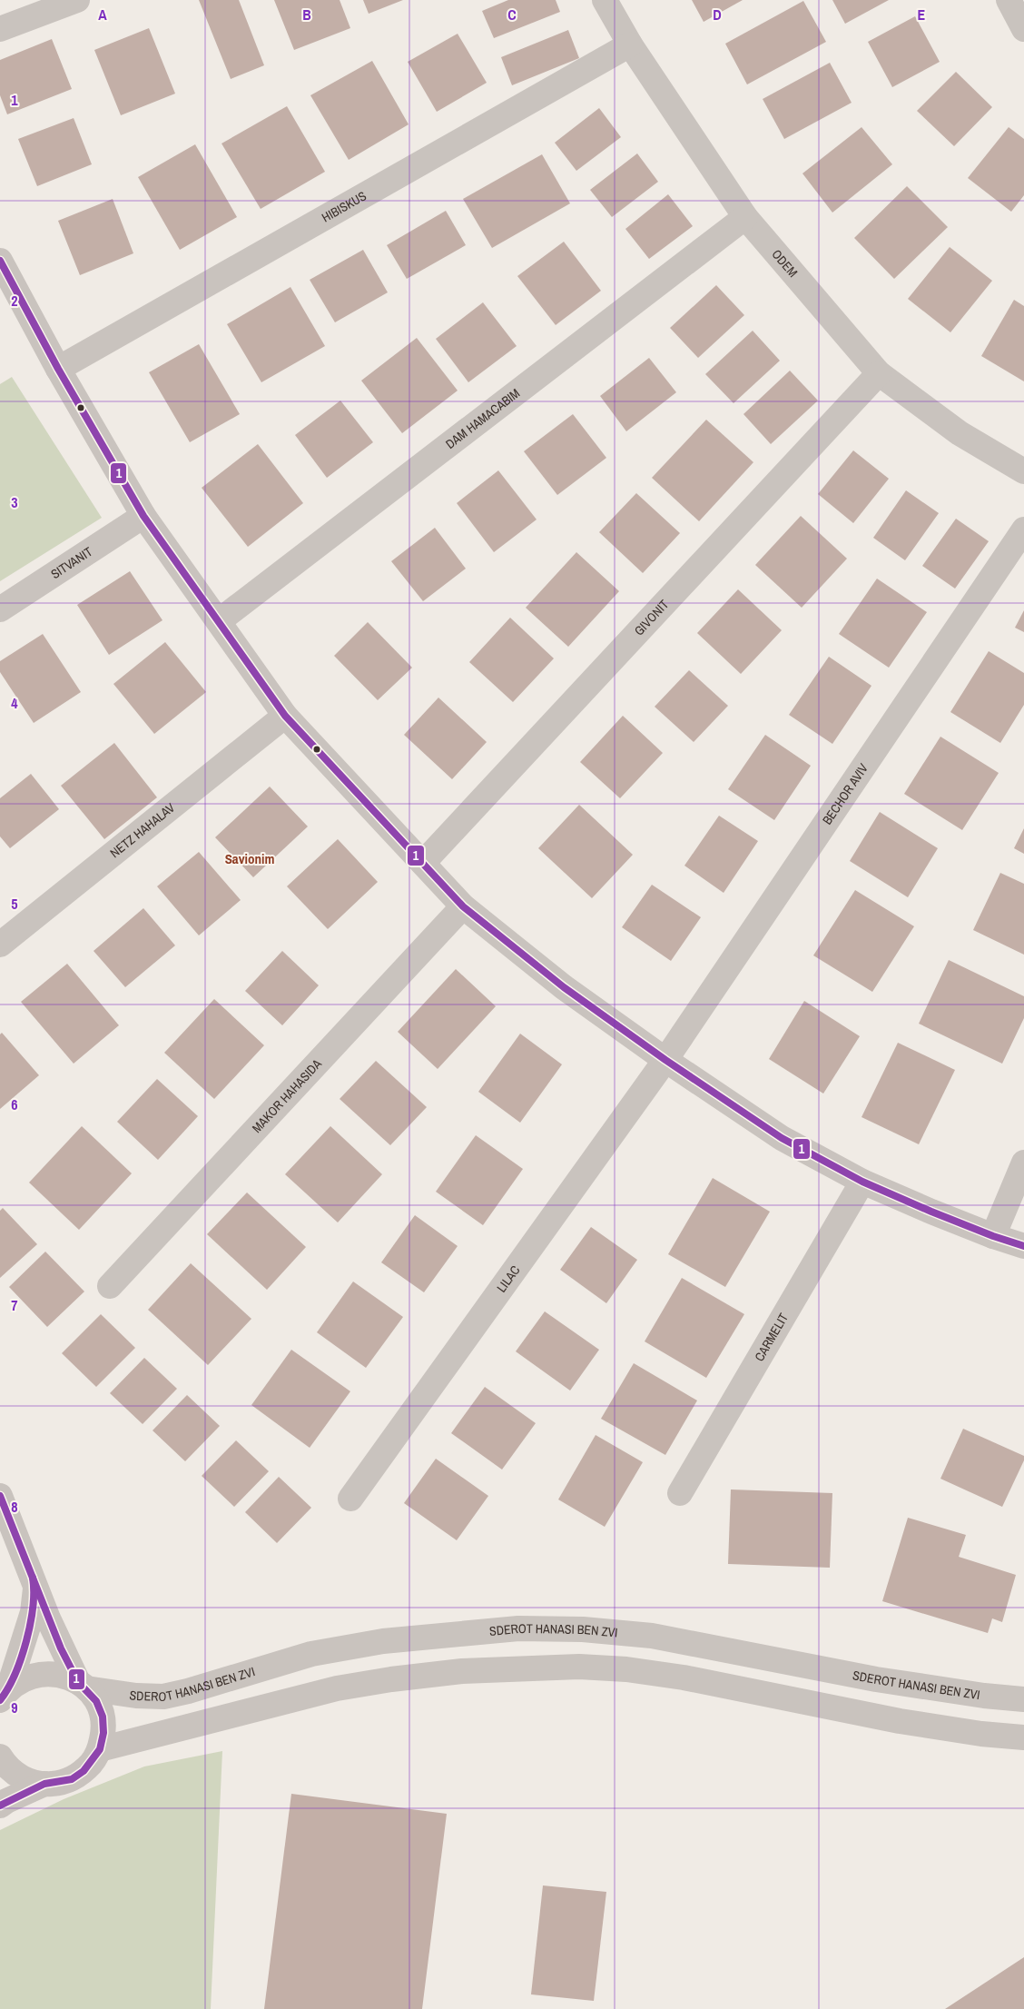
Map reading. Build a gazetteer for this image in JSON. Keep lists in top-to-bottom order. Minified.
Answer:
{"streets":{"street":["HIBISKUS","ODEM","DAM HAMACABIM","SITVANIT","GIVONIT","BECHOR AVIV","NETZ HAHALAV","MAKOR HAHASIDA","LILAC","CARMELIT","SDEROT HANASI BEN ZVI"]},"crossings":[["HIBISKUS","ODEM"],["ODEM","DAM HAMACABIM"],["ODEM","GIVONIT"],["BECHOR AVIV","LILAC"]],"districts":["Savionim"],"lines":["transit line 1"],"grid":{"columns":["A","B","C","D","E"],"rows":["1","2","3","4","5","6","7","8","9"]}}
